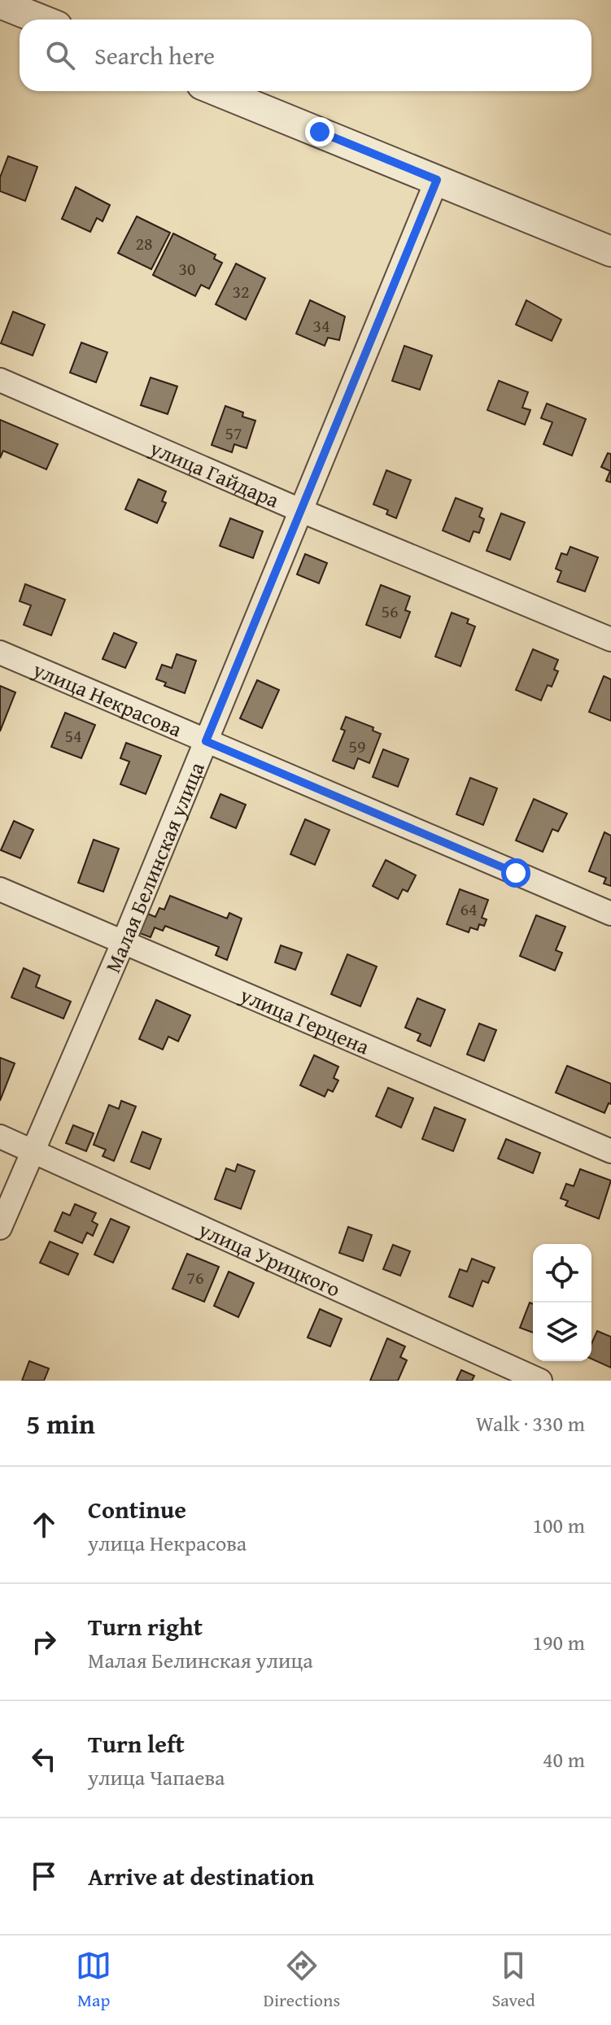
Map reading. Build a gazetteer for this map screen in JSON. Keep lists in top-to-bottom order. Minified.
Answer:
{"streets":{"street":["улица Гайдара","улица Некрасова","Малая Белинская улица","улица Герцена","улица Урицкого"]},"crossings":[["улица Гайдара","Малая Белинская улица"],["улица Некрасова","Малая Белинская улица"],["Малая Белинская улица","улица Герцена"],["Малая Белинская улица","улица Урицкого"]],"house_numbers":["28","30","32","34","57","56","54","59","64","76"],"page":{"search":"Search here","heading":["5 min","Walk · 330 m"],"list":[["Continue","улица Некрасова","100 m"],["Turn right","Малая Белинская улица","190 m"],["Turn left","улица Чапаева","40 m"],"Arrive at destination"],"nav":["Map","Directions","Saved"]}}
